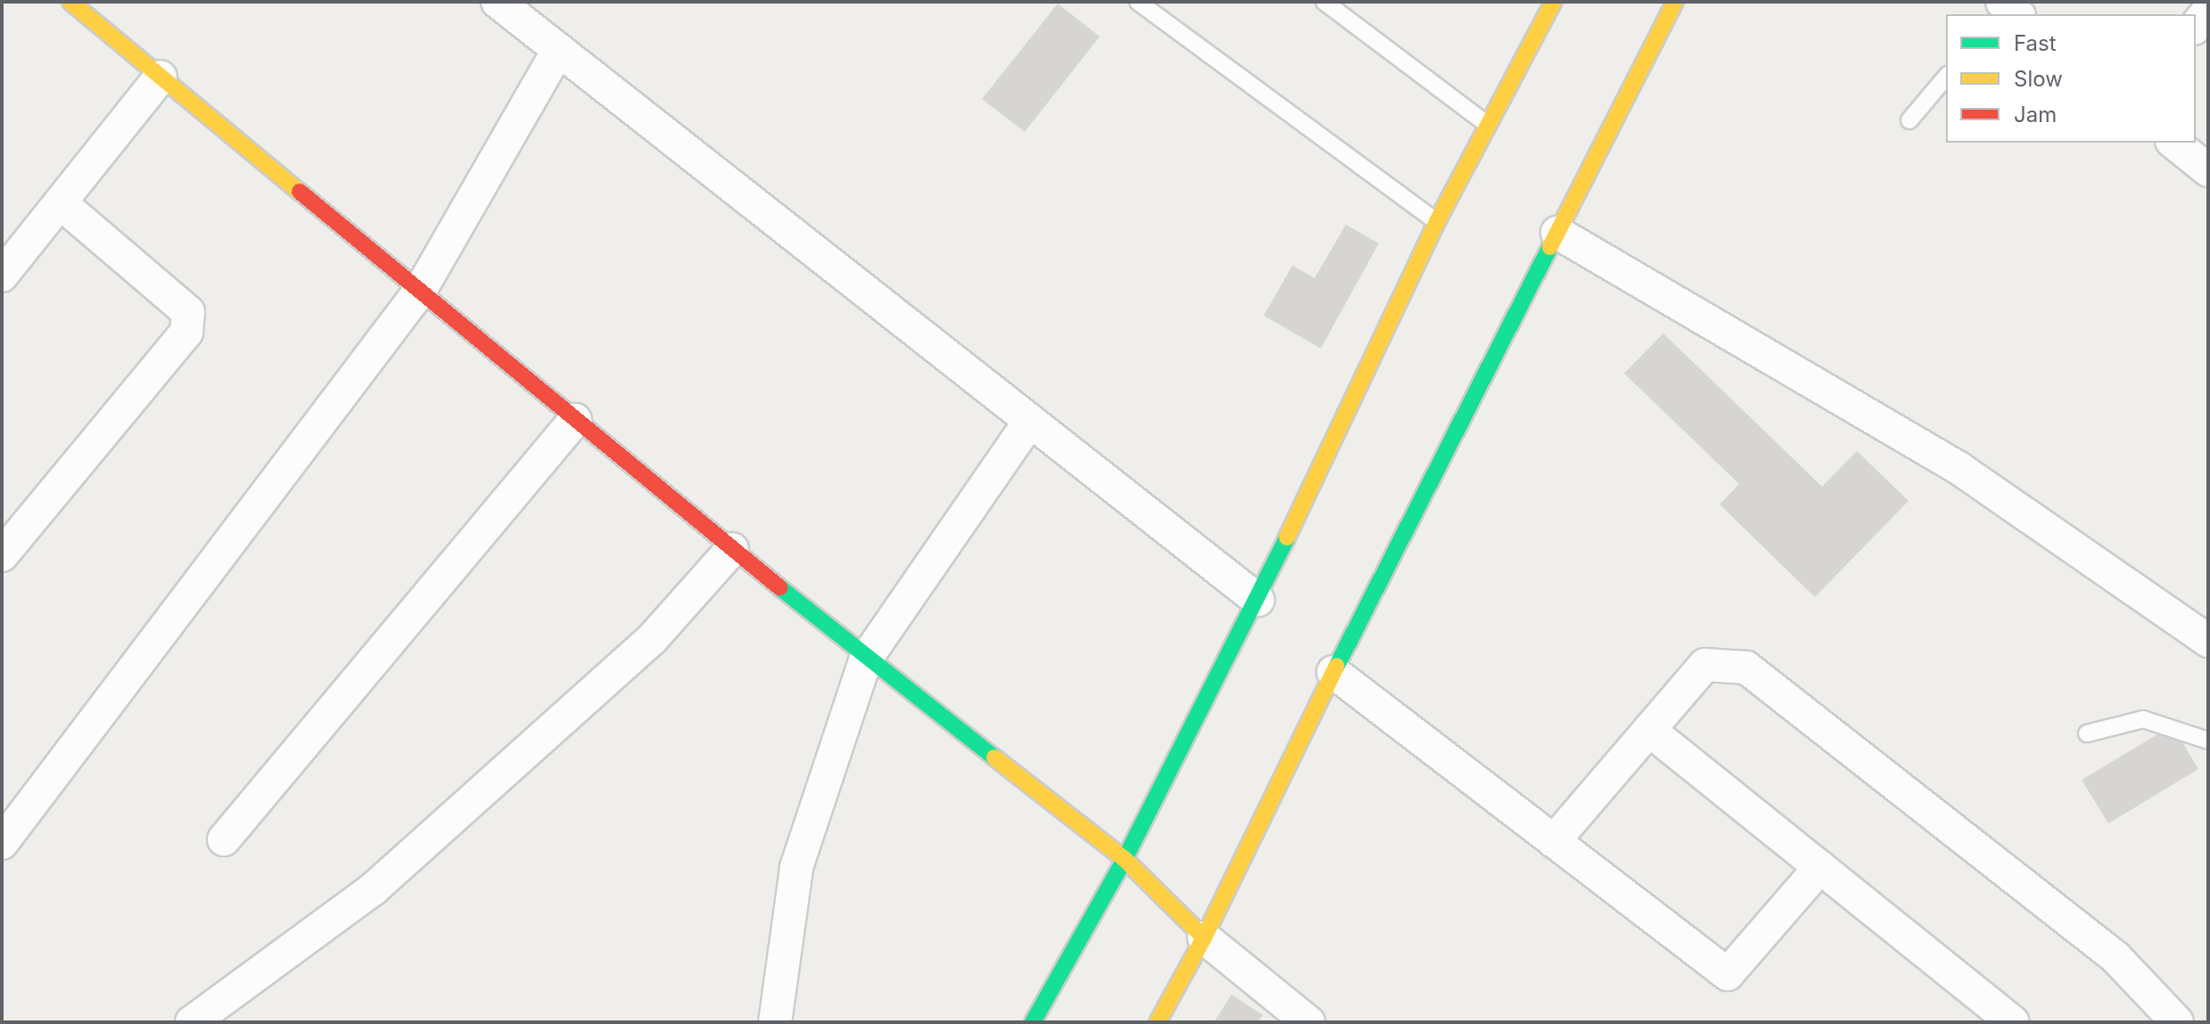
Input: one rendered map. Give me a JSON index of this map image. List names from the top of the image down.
{
  "legend": ["Fast", "Slow", "Jam"]
}
